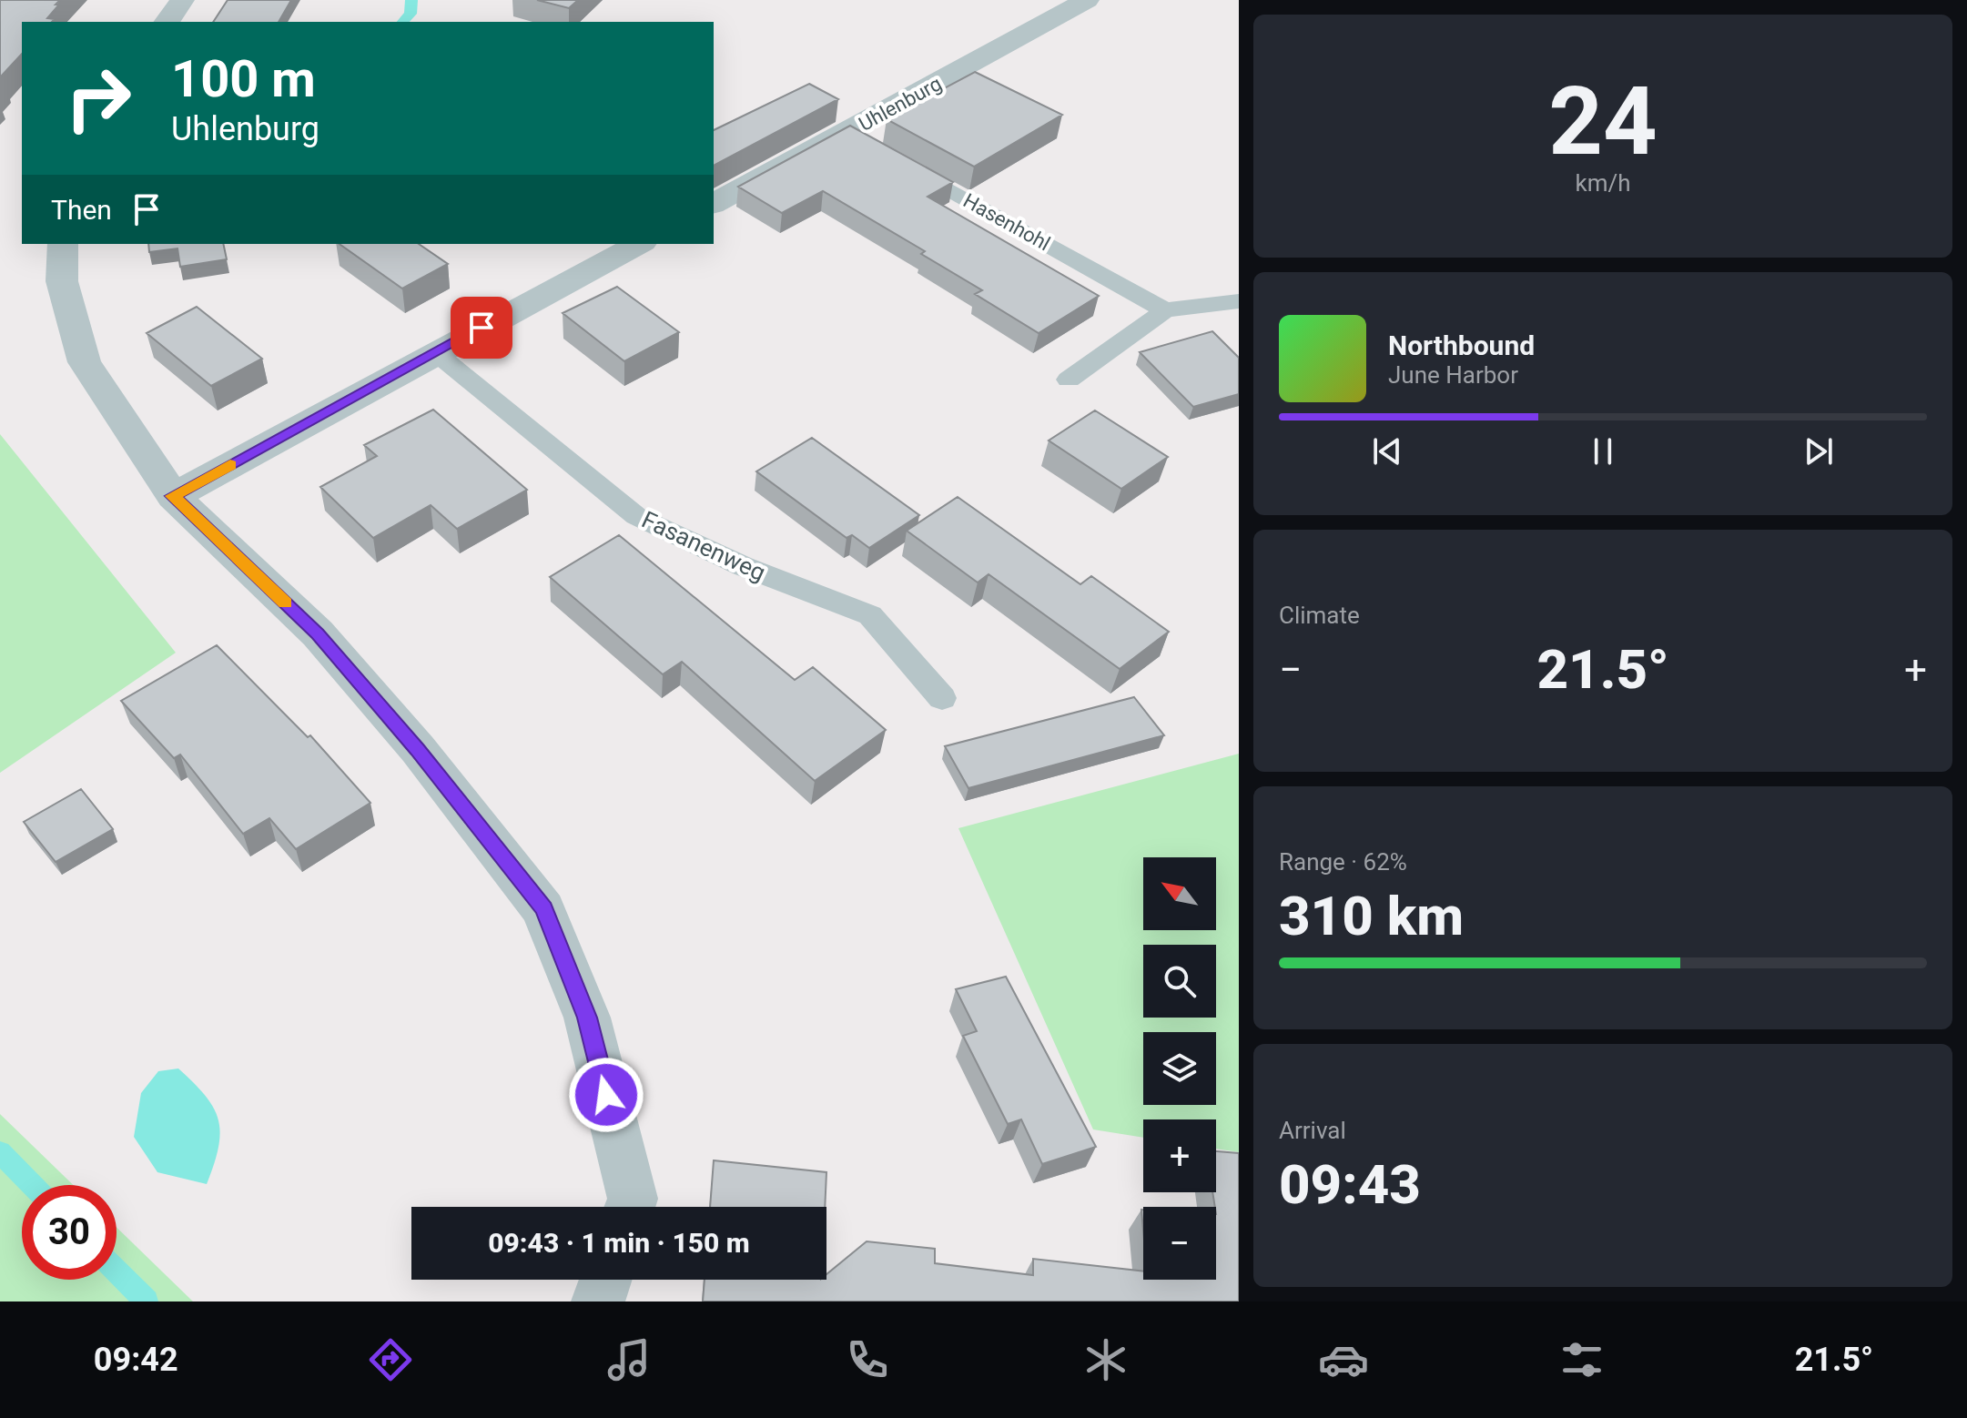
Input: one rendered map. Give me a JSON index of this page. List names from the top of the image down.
{
  "streets": {
    "street": ["Uhlenburg"],
    "lane": ["Hasenhohl", "Fasanenweg"]
  },
  "north": "top left",
  "page": {
    "tile": [
      ["24", "km/h"],
      "Climate",
      ["Range · 62%", "310 km"],
      ["Arrival", "09:43"]
    ],
    "turn": ["100 m", "Uhlenburg"],
    "then": "Then",
    "song": ["Northbound", "June Harbor"],
    "heat": ["−", "21.5°", "+"],
    "map_buttons": ["+", "−"],
    "limit": "30",
    "trip": "09:43 · 1 min · 150 m",
    "tabs": ["09:42", "21.5°"]
  }
}
